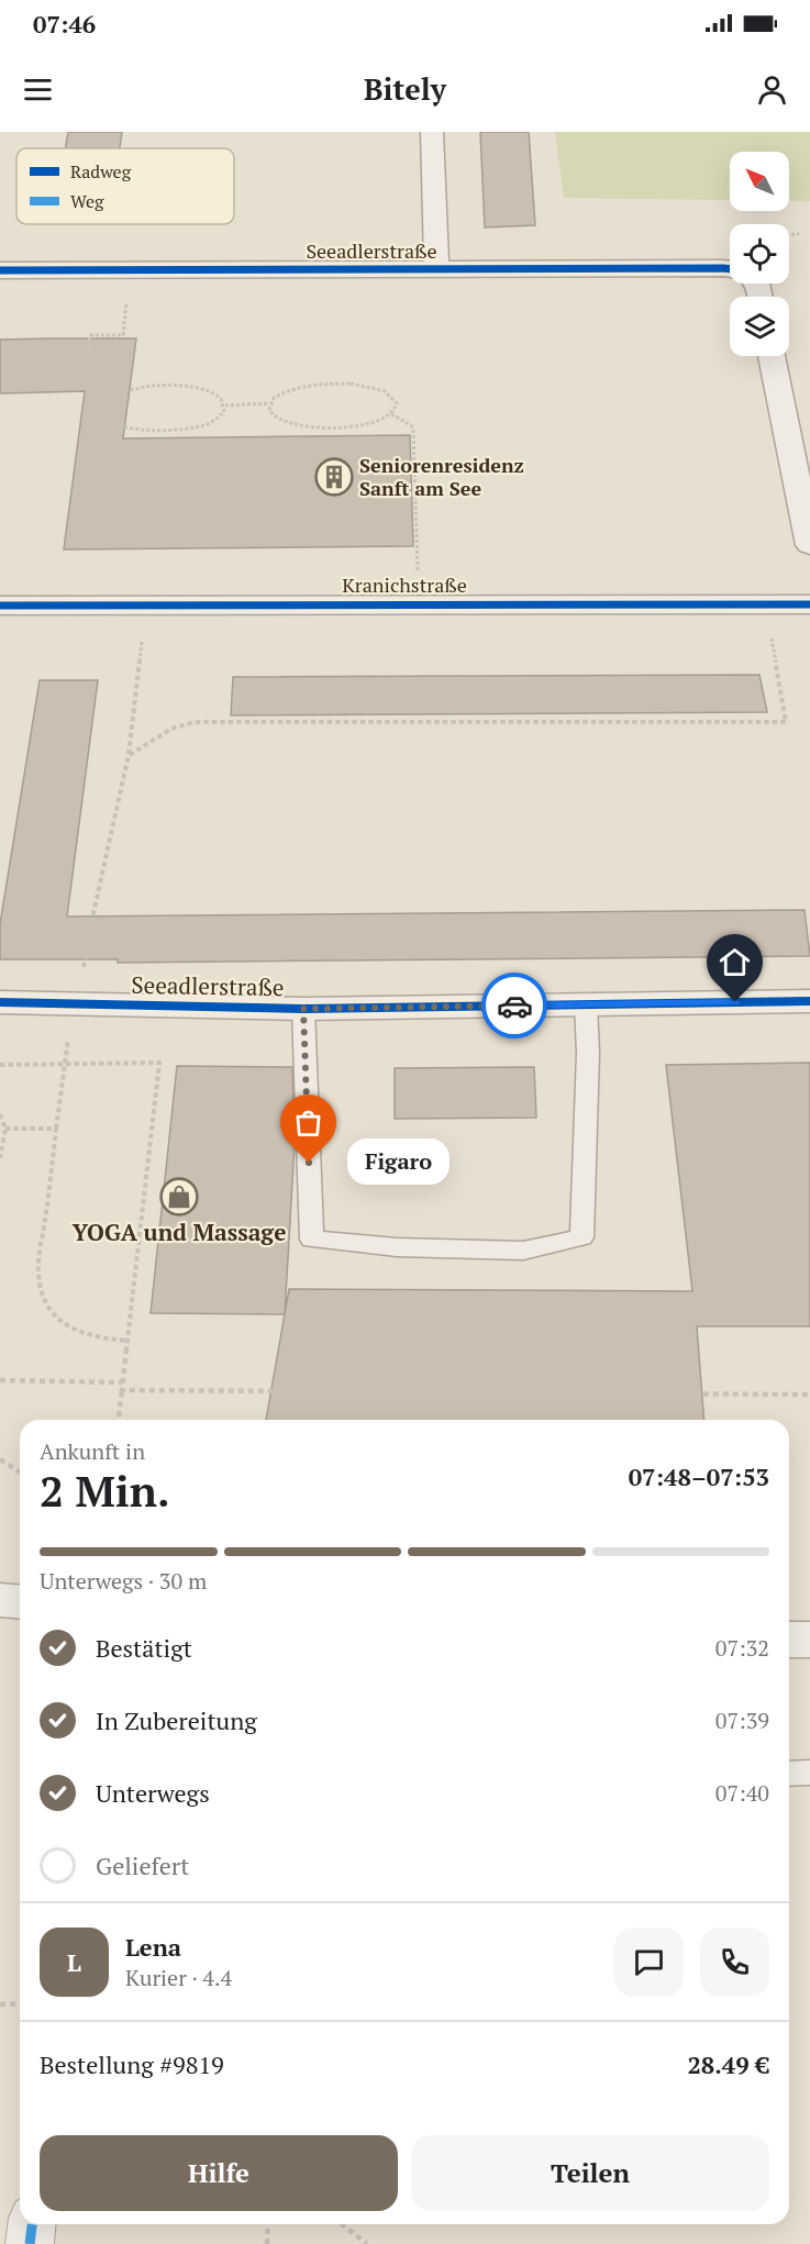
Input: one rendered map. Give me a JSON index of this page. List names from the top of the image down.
{
  "streets": {
    "street": ["Seeadlerstraße", "Kranichstraße"]
  },
  "places": {
    "building": ["Seniorenresidenz Sanft am See"],
    "other": ["Figaro"],
    "shop": ["YOGA und Massage"]
  },
  "legend": ["Radweg", "Weg"],
  "north": "top left",
  "page": {
    "status": "07:46",
    "header": "Bitely",
    "bubble": "Figaro",
    "heading": ["2 Min.", "Ankunft in", "07:48–07:53"],
    "panel": [
      "Lena",
      "Kurier · 4.4",
      "Bestellung #9819",
      "28.49 €"
    ],
    "bar": "Unterwegs · 30 m",
    "list": [
      ["Bestätigt", "07:32"],
      ["In Zubereitung", "07:39"],
      ["Unterwegs", "07:40"],
      "Geliefert"
    ],
    "round": "L",
    "buttons": ["Hilfe", "Teilen"]
  }
}
